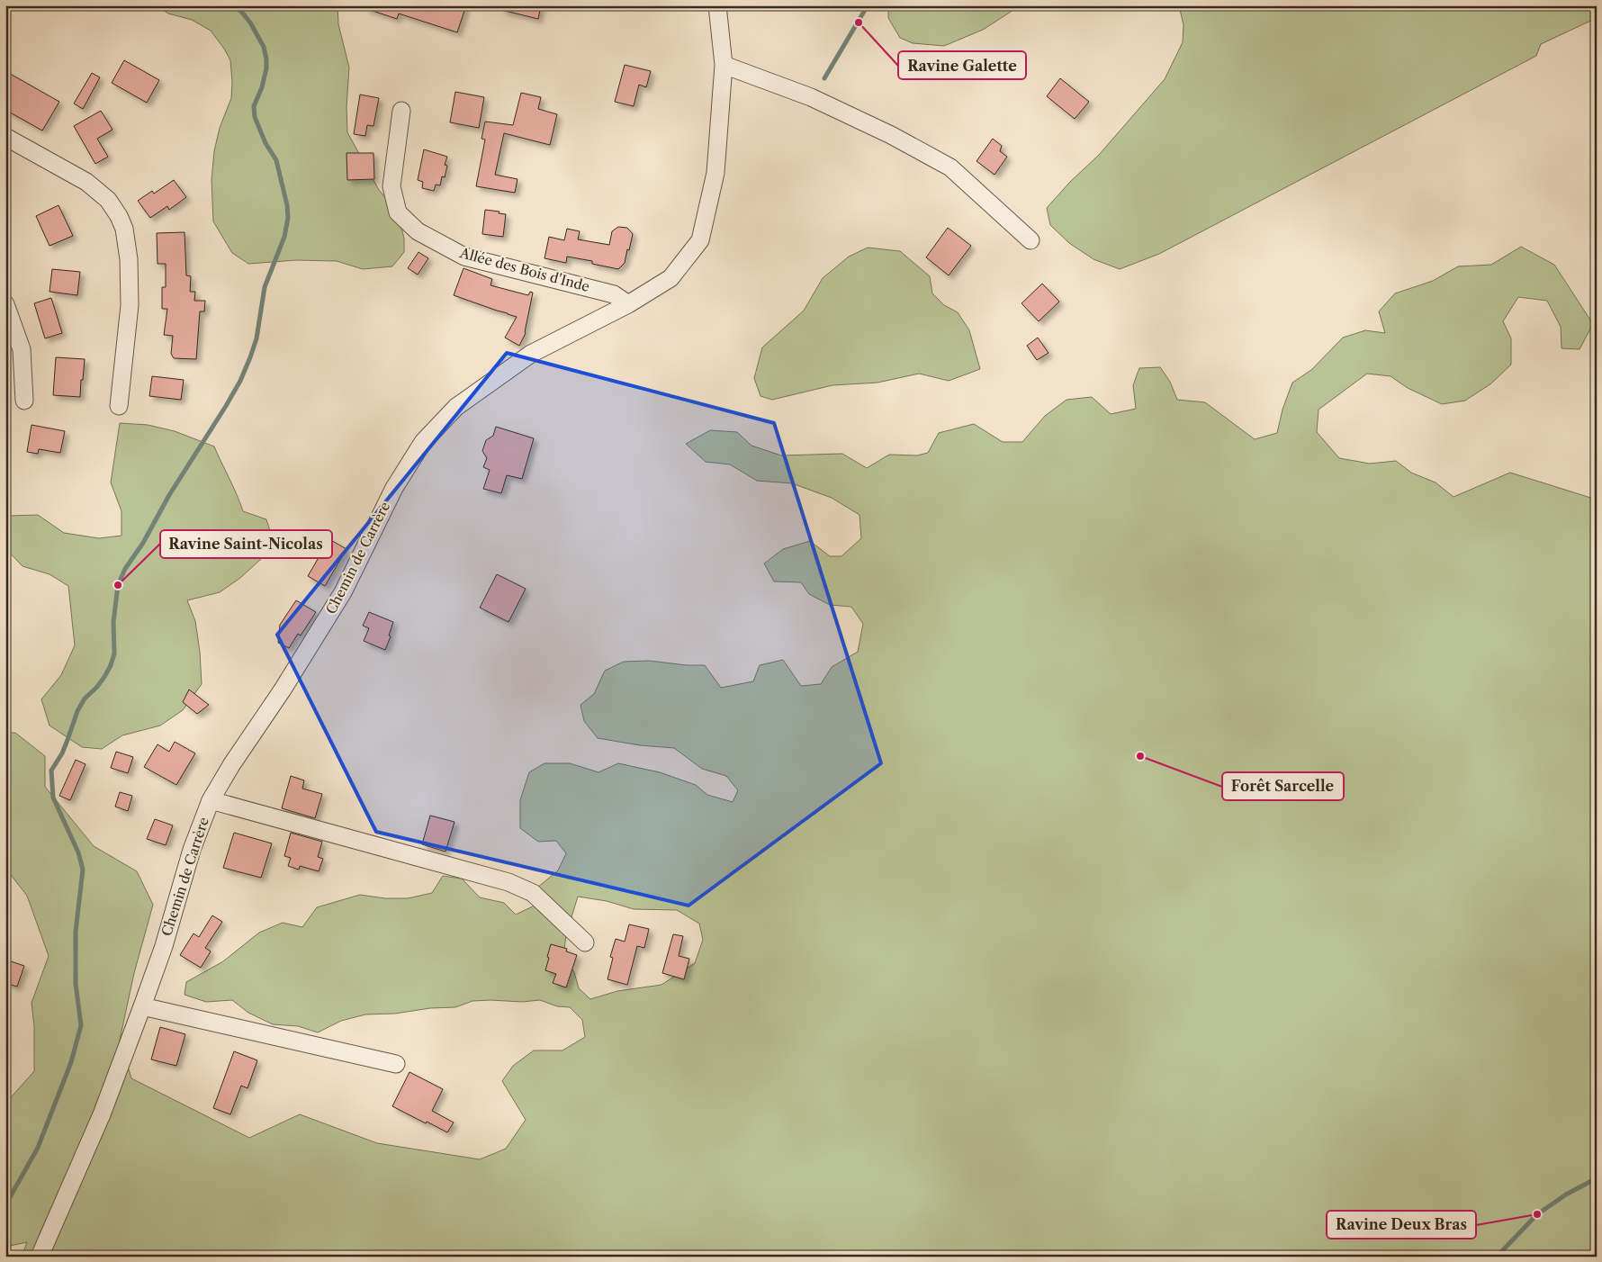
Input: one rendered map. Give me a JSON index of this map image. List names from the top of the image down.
{
  "streets": {
    "street": ["Allée des Bois d'Inde", "Chemin de Carrère"]
  },
  "crossings": [
    ["Allée des Bois d'Inde", "Chemin de Carrère"]
  ],
  "places": [
    "Ravine Galette",
    "Ravine Saint-Nicolas",
    "Forêt Sarcelle",
    "Ravine Deux Bras"
  ]
}
